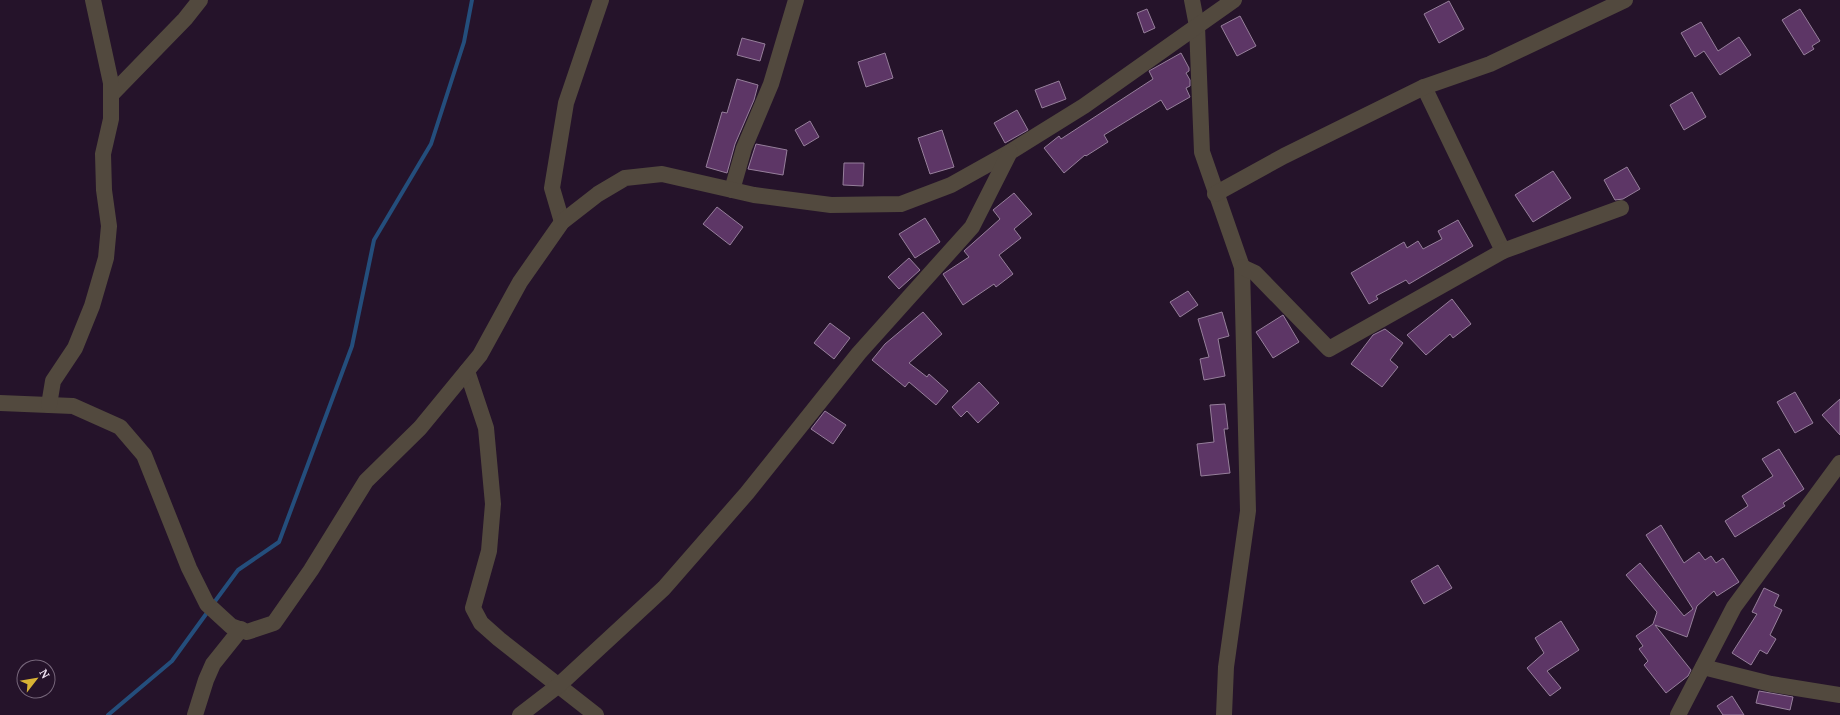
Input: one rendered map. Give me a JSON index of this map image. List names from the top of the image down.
{
  "north": "top right"
}
